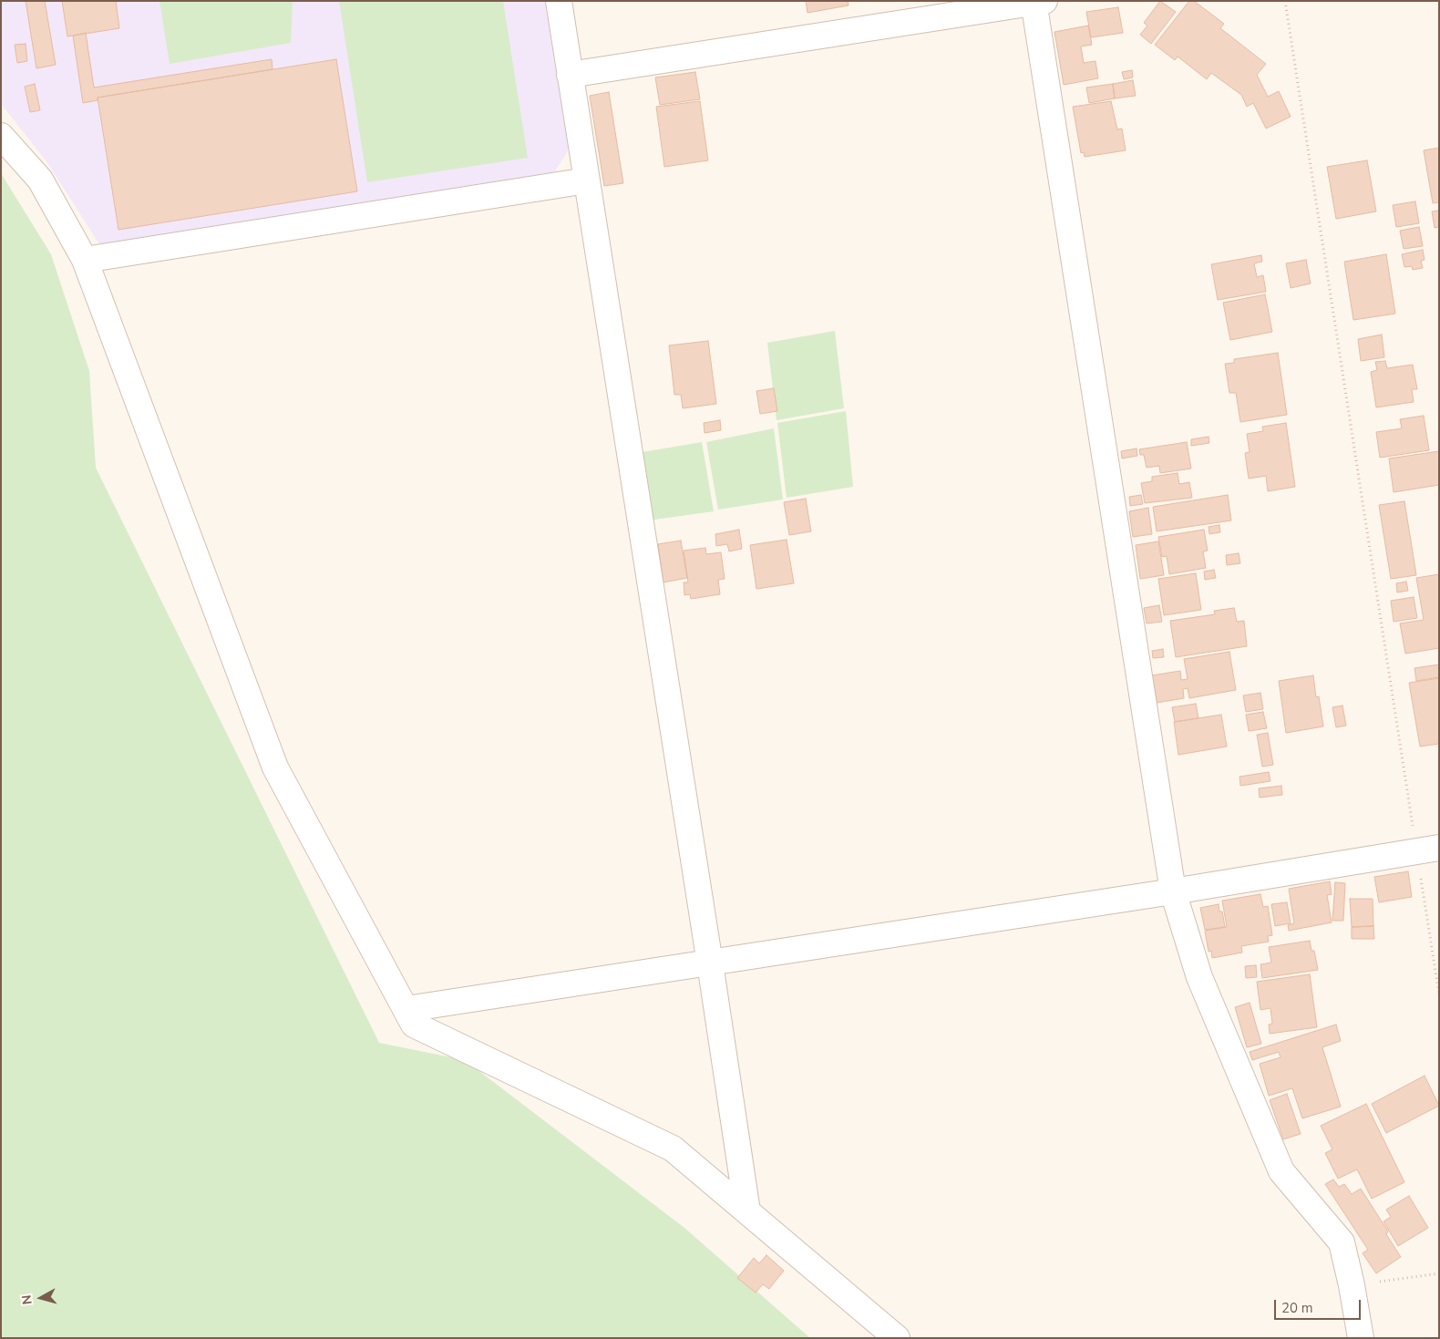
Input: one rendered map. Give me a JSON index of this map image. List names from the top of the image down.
{
  "scale_bar": "20 m",
  "north": "left"
}
